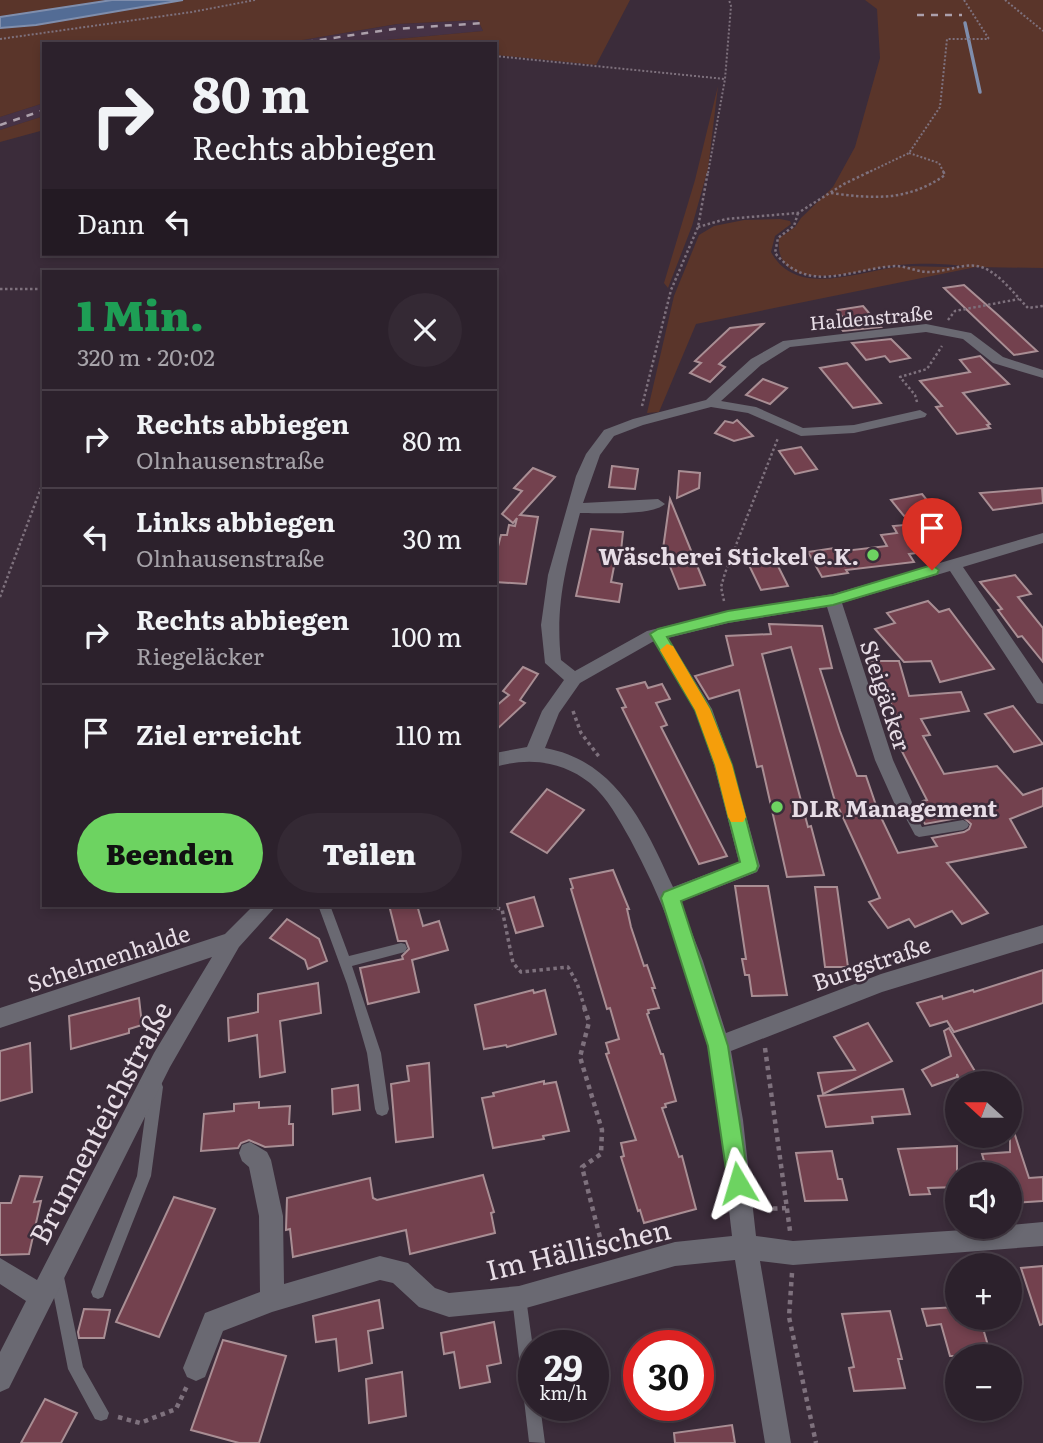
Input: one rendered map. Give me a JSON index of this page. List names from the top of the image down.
{
  "streets": {
    "street": [
      "Haldenstraße",
      "Steigäcker",
      "Schelmenhalde",
      "Burgstraße",
      "Brunnenteichstraße",
      "Im Hällischen"
    ]
  },
  "crossings": [
    ["Schelmenhalde", "Brunnenteichstraße"]
  ],
  "places": ["Wäscherei Stickel e.K.", "DLR Management"],
  "north": "left",
  "page": {
    "turn": ["80 m", "Rechts abbiegen"],
    "then": "Dann",
    "heading": ["1 Min.", "320 m · 20:02"],
    "list": [
      {
        "name": "Rechts abbiegen",
        "note": "Olnhausenstraße",
        "value": "80 m"
      },
      {
        "name": "Links abbiegen",
        "note": "Olnhausenstraße",
        "value": "30 m"
      },
      {
        "name": "Rechts abbiegen",
        "note": "Riegeläcker",
        "value": "100 m"
      },
      {
        "name": "Ziel erreicht",
        "value": "110 m"
      }
    ],
    "buttons": ["Beenden", "Teilen"],
    "map_buttons": ["+", "−"],
    "speed": "29 km/h",
    "limit": "30"
  }
}
